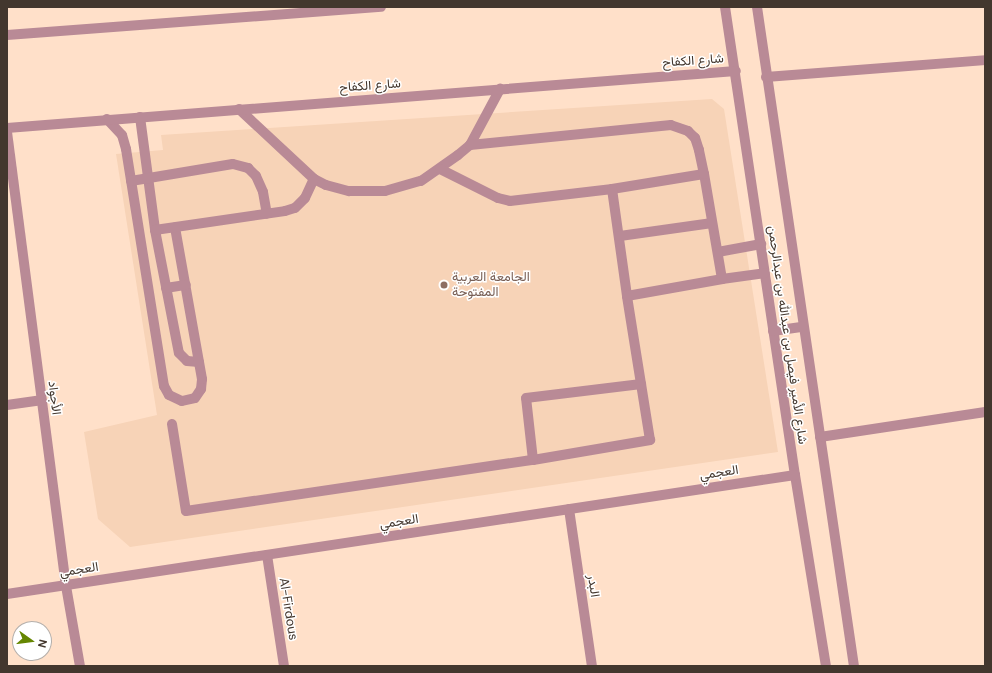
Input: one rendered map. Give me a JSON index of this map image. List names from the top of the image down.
{
  "streets": {
    "street": [
      "شارع الكفاح",
      "شارع الأمير فيصل بن عبدالله بن عبدالرحمن",
      "الأجواد",
      "العجمي",
      "البدر",
      "Al-Firdous"
    ]
  },
  "crossings": [
    ["شارع الكفاح", "شارع الأمير فيصل بن عبدالله بن عبدالرحمن"],
    ["شارع الأمير فيصل بن عبدالله بن عبدالرحمن", "العجمي"],
    ["الأجواد", "العجمي"],
    ["العجمي", "البدر"],
    ["العجمي", "Al-Firdous"]
  ],
  "places": ["الجامعة العربية المفتوحة"],
  "north": "right"
}
